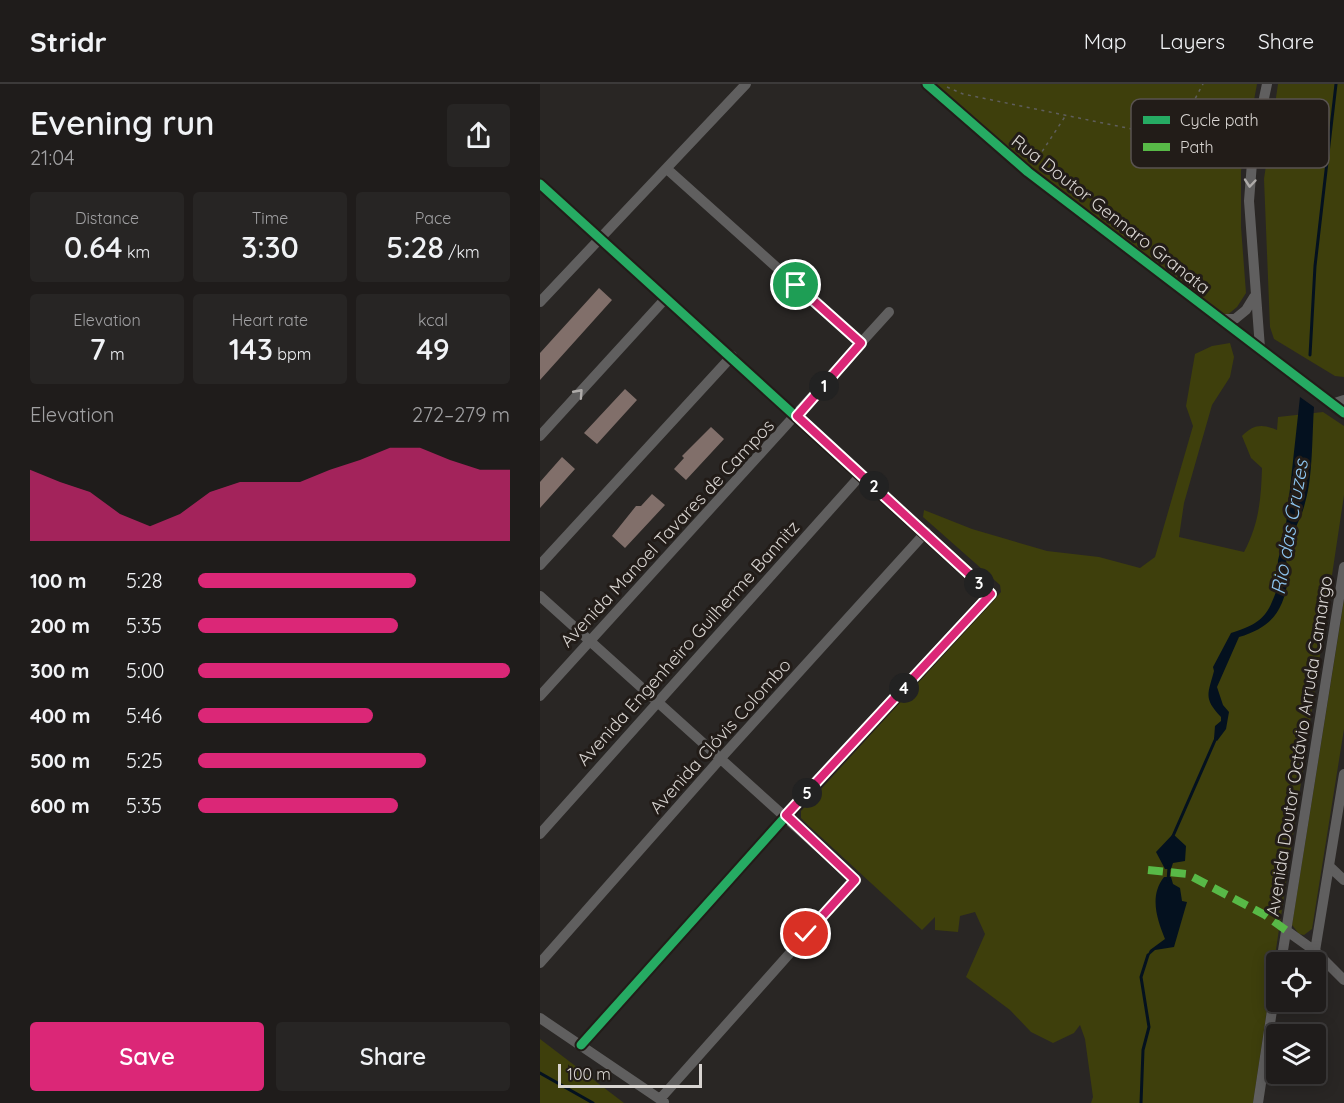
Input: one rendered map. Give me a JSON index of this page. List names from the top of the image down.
{
  "streets": {
    "street": [
      "Rua Doutor Gennaro Granata",
      "Avenida Manoel Tavares de Campos",
      "Avenida Engenheiro Guilherme Bannitz",
      "Avenida Clóvis Colombo",
      "Avenida Doutor Octávio Arruda Camargo"
    ]
  },
  "water": ["Rio das Cruzes"],
  "legend": ["Cycle path", "Path"],
  "scale_bar": "100 m",
  "page": {
    "header": "Stridr",
    "nav": ["Map", "Layers", "Share"],
    "heading": ["Evening run", "21:04"],
    "stats": [
      ["Distance", "0.64 km"],
      ["Time", "3:30"],
      ["Pace", "5:28 /km"],
      ["Elevation", "7 m"],
      ["Heart rate", "143 bpm"],
      ["kcal", "49"]
    ],
    "pins": [
      "1",
      "2",
      "3",
      "4",
      "5"
    ],
    "chart": ["Elevation", "272–279 m"],
    "list": [
      {
        "name": "100 m",
        "note": "5:28"
      },
      {
        "name": "200 m",
        "note": "5:35"
      },
      {
        "name": "300 m",
        "note": "5:00"
      },
      {
        "name": "400 m",
        "note": "5:46"
      },
      {
        "name": "500 m",
        "note": "5:25"
      },
      {
        "name": "600 m",
        "note": "5:35"
      }
    ],
    "buttons": ["Save", "Share"],
    "scale": "100 m"
  }
}
